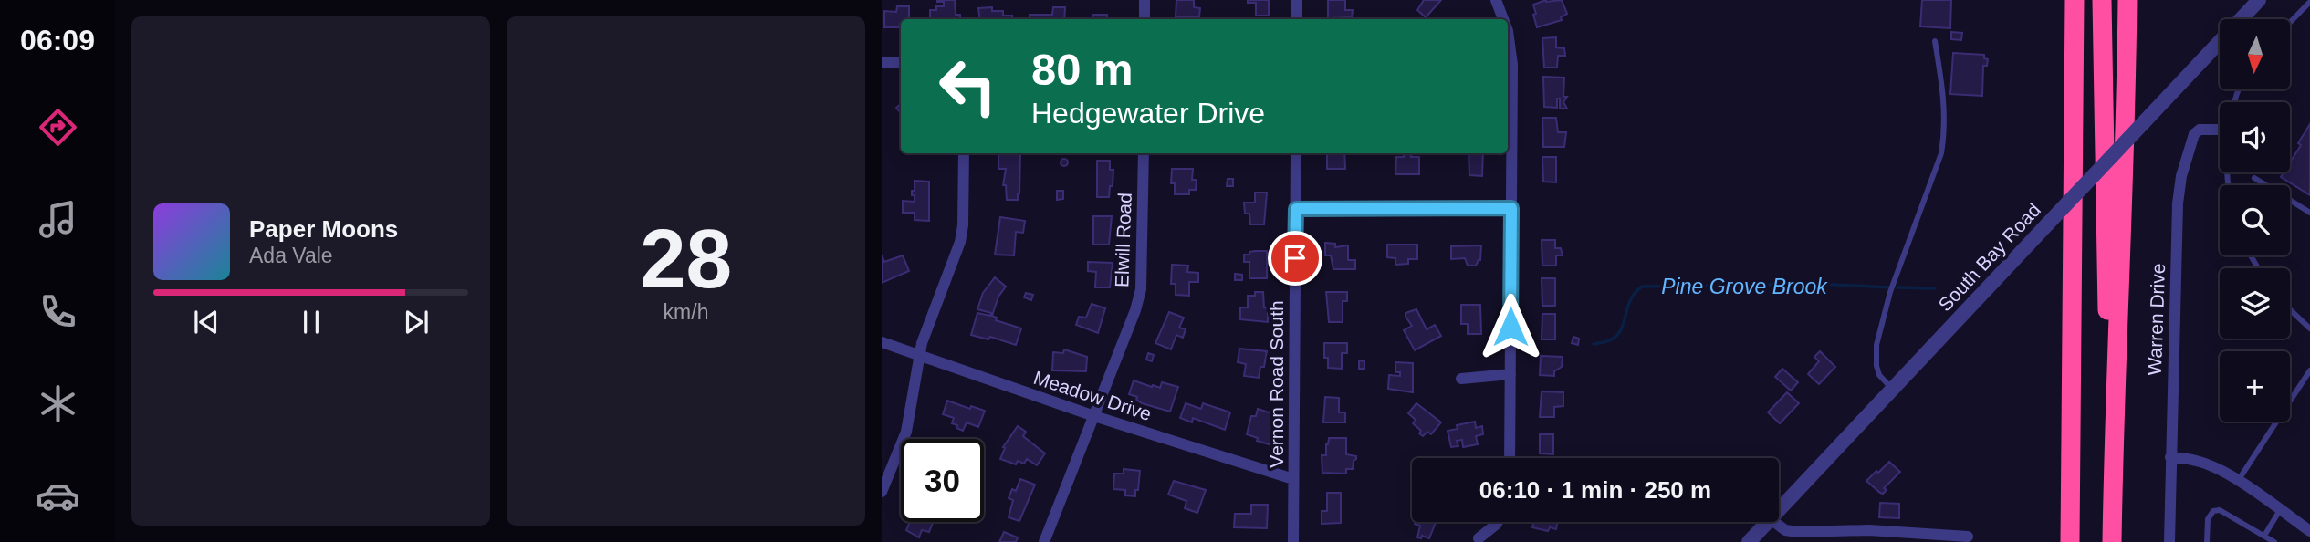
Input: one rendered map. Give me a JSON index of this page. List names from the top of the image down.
{
  "streets": {
    "street": [
      "Elwill Road",
      "South Bay Road",
      "Warren Drive",
      "Vernon Road South",
      "Meadow Drive"
    ]
  },
  "crossings": [
    ["Elwill Road", "Meadow Drive"],
    ["Vernon Road South", "Meadow Drive"]
  ],
  "water": ["Pine Grove Brook"],
  "north": "bottom",
  "page": {
    "tabs": "06:09",
    "tile": ["28", "km/h"],
    "map_buttons": "+",
    "turn": ["80 m", "Hedgewater Drive"],
    "song": ["Paper Moons", "Ada Vale"],
    "limit": "30",
    "trip": "06:10 · 1 min · 250 m"
  }
}
